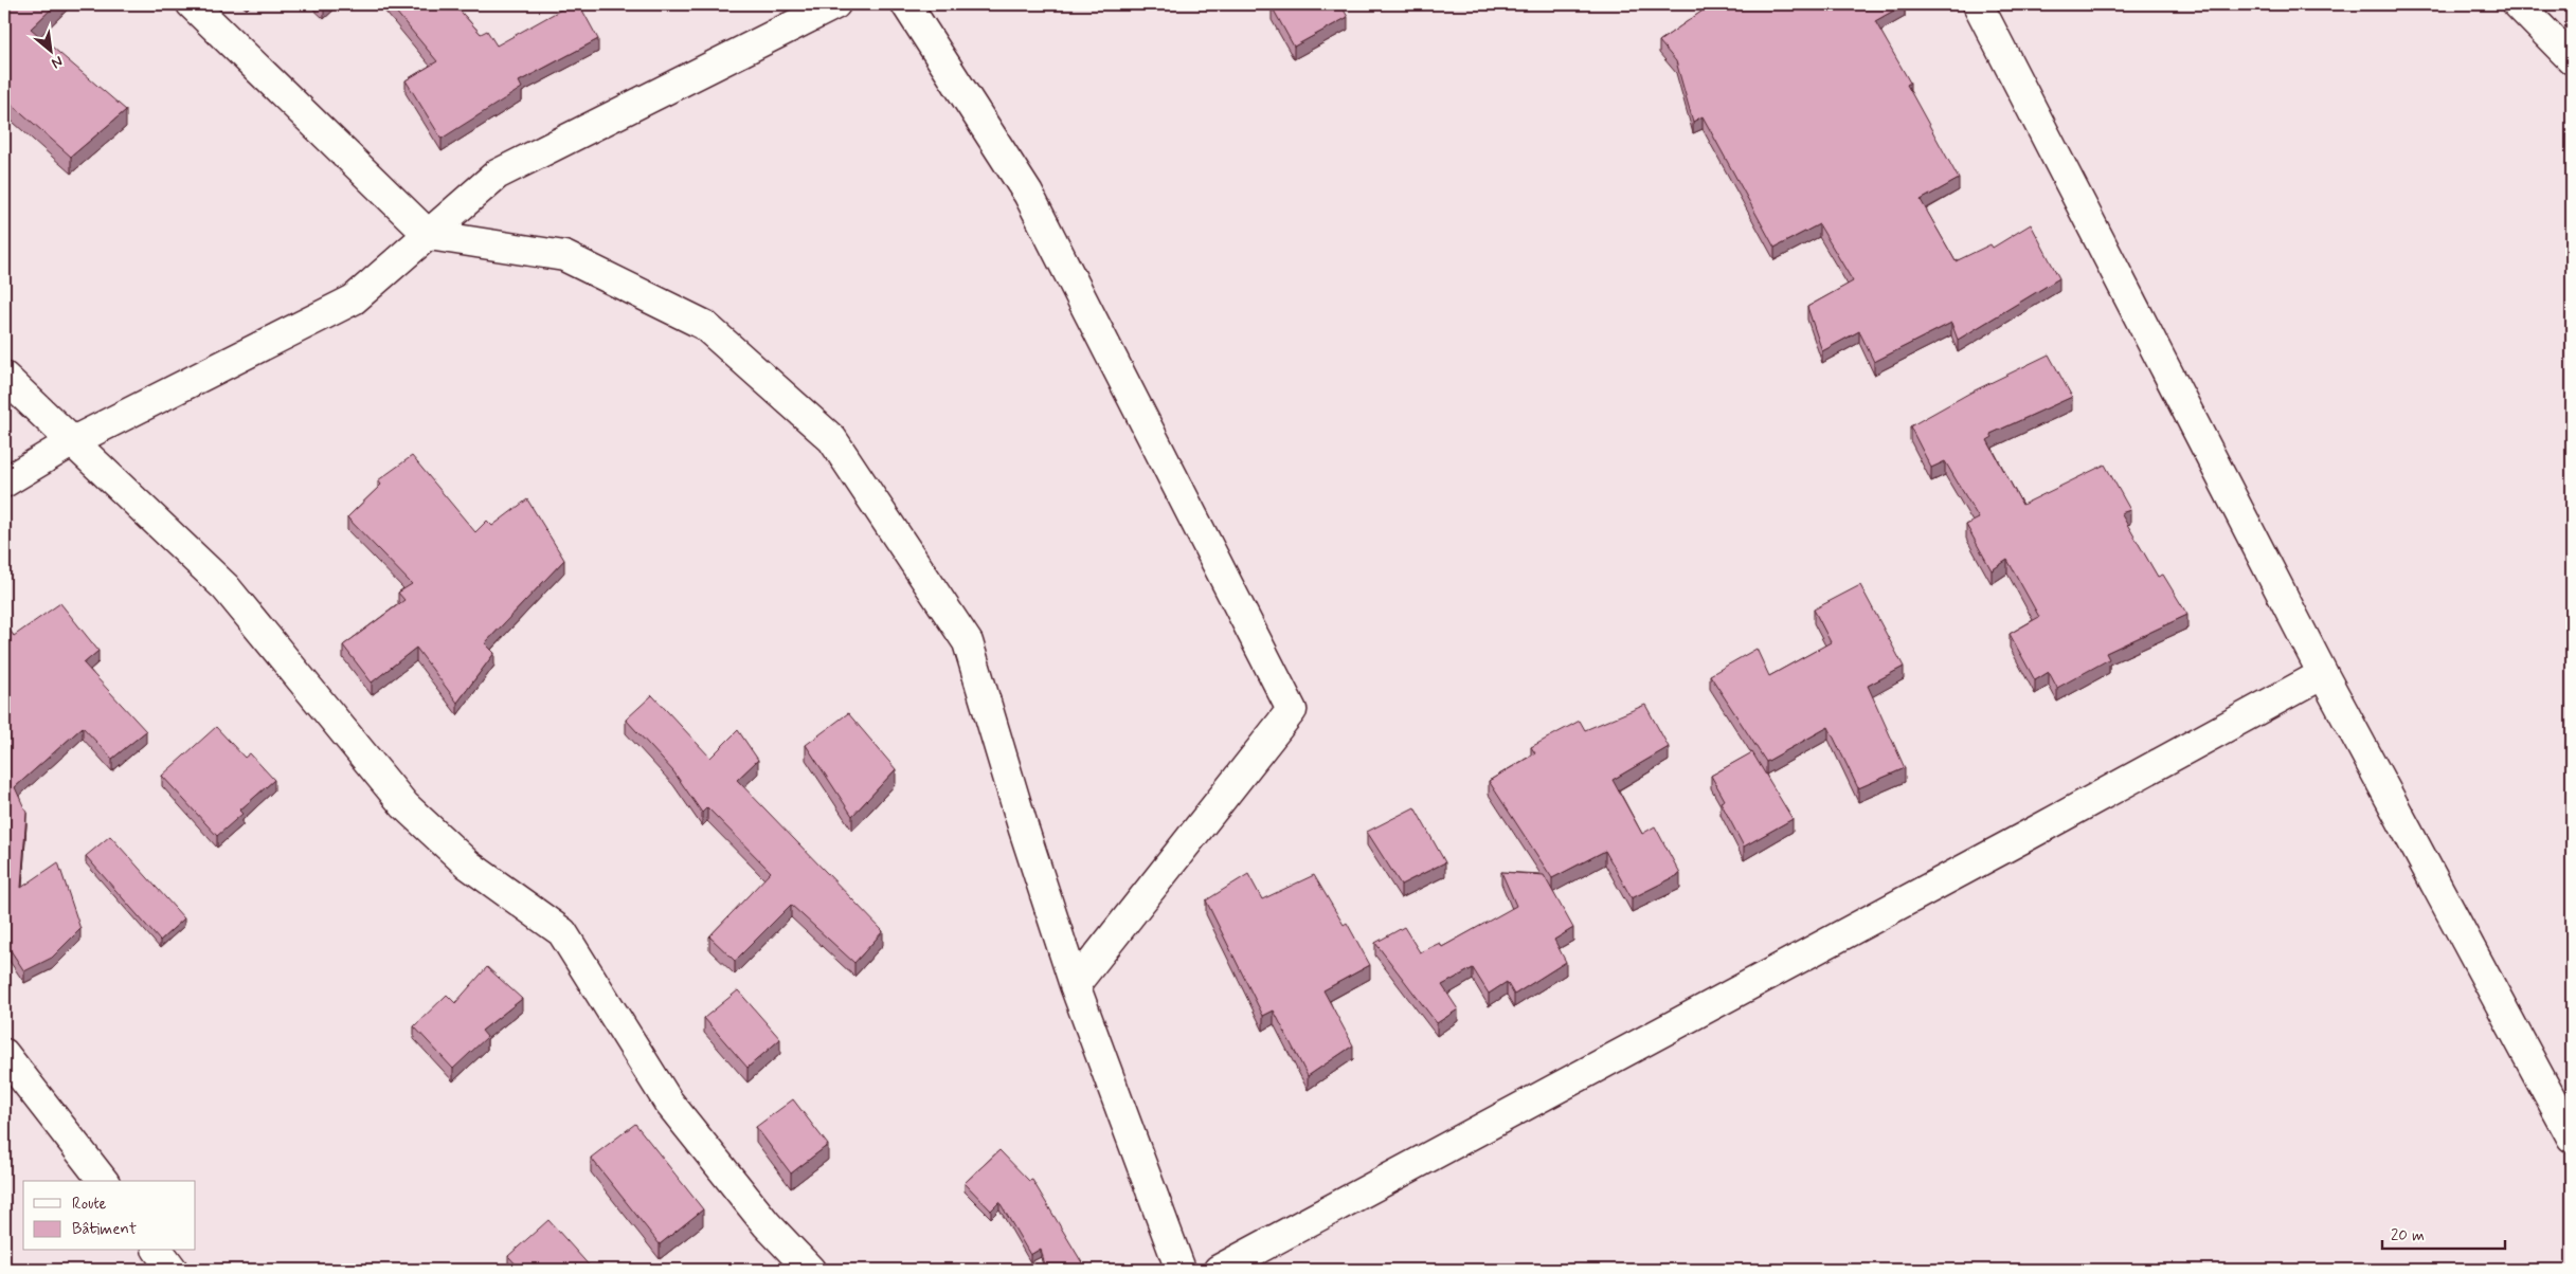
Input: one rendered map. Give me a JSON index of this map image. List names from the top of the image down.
{
  "legend": ["Route", "Bâtiment"],
  "scale_bar": "20 m",
  "north": "bottom right"
}
